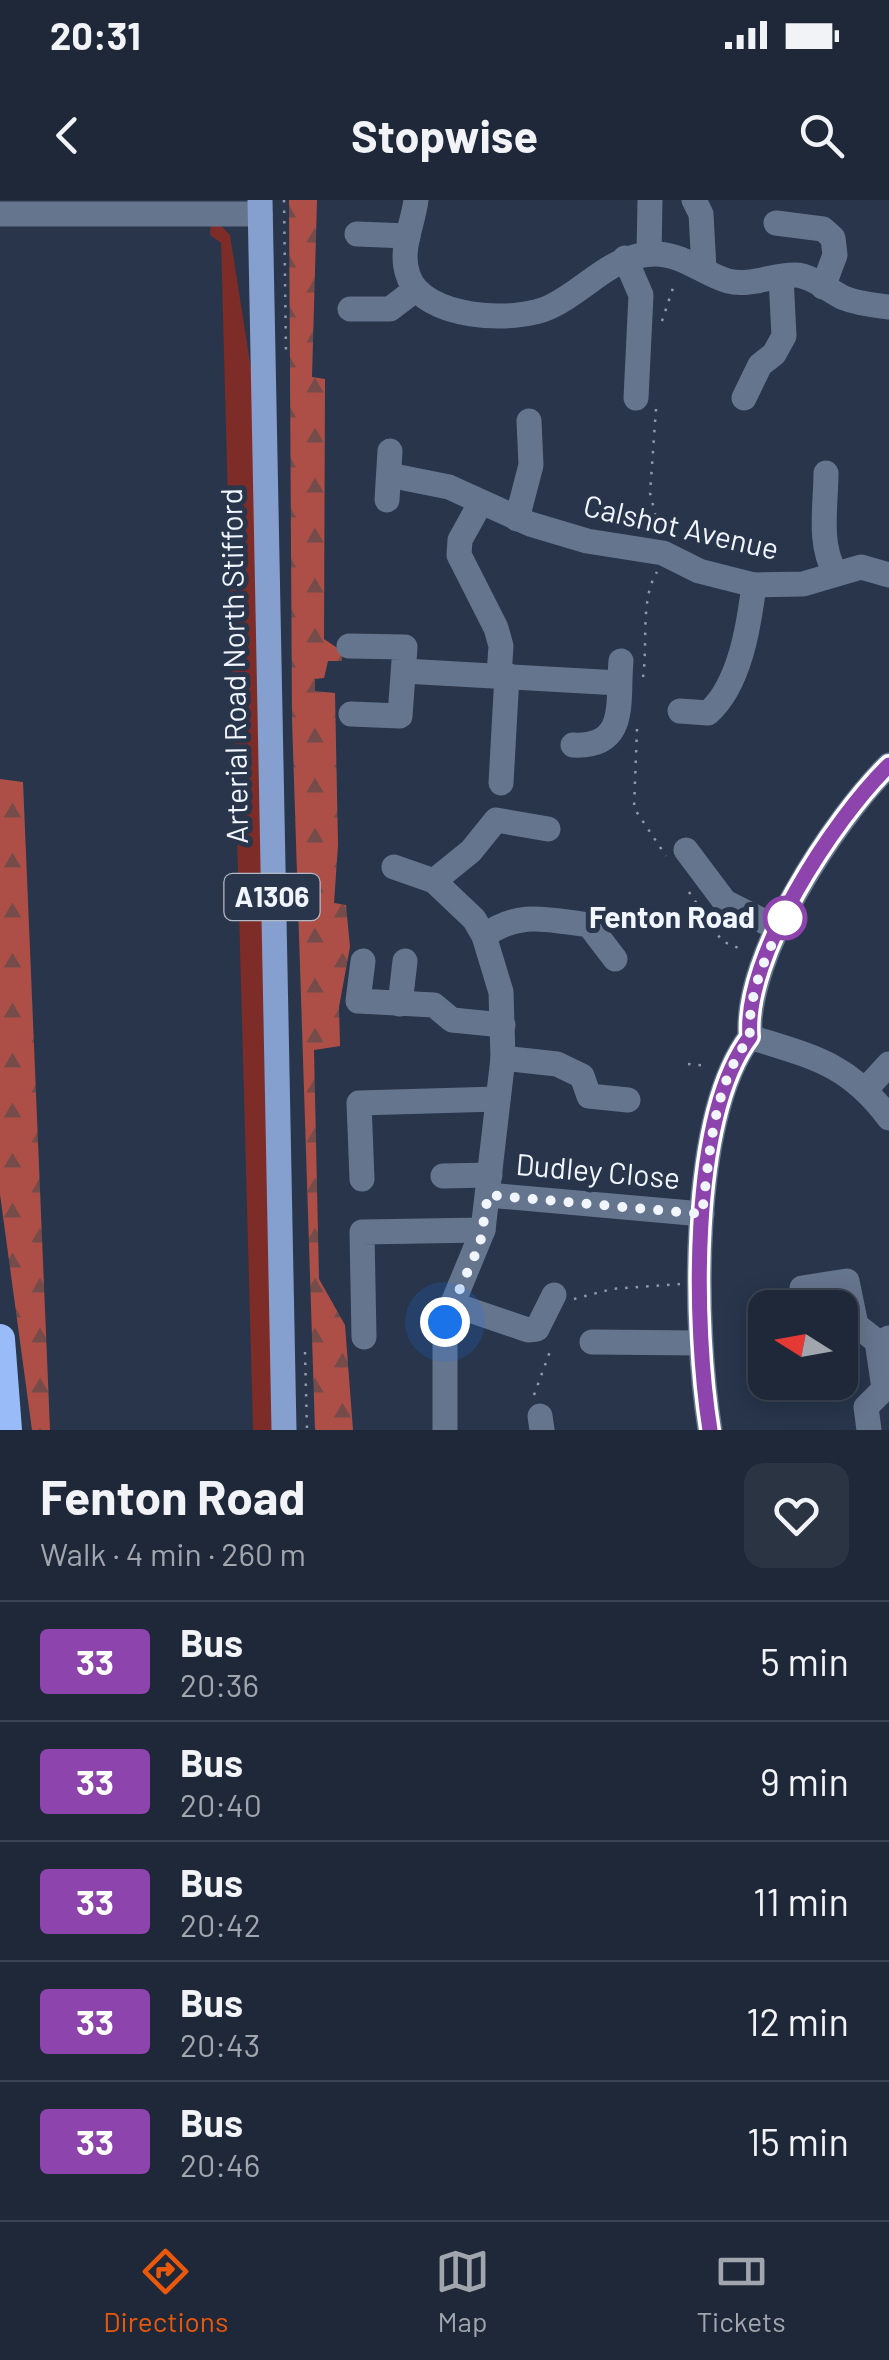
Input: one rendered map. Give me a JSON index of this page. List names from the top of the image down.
{
  "streets": {
    "main road": ["Arterial Road North Stifford", "A1306"],
    "street": ["Calshot Avenue", "Dudley Close"]
  },
  "places": ["Fenton Road"],
  "lines": ["bus line 33"],
  "north": "left",
  "page": {
    "status": "20:31",
    "header": "Stopwise",
    "heading": ["Fenton Road", "Walk · 4 min · 260 m"],
    "list": [
      {
        "mark": "33",
        "name": "Bus",
        "note": "20:36",
        "value": "5 min"
      },
      {
        "mark": "33",
        "name": "Bus",
        "note": "20:40",
        "value": "9 min"
      },
      {
        "mark": "33",
        "name": "Bus",
        "note": "20:42",
        "value": "11 min"
      },
      {
        "mark": "33",
        "name": "Bus",
        "note": "20:43",
        "value": "12 min"
      },
      {
        "mark": "33",
        "name": "Bus",
        "note": "20:46",
        "value": "15 min"
      }
    ],
    "tabs": ["Directions", "Map", "Tickets"]
  }
}
